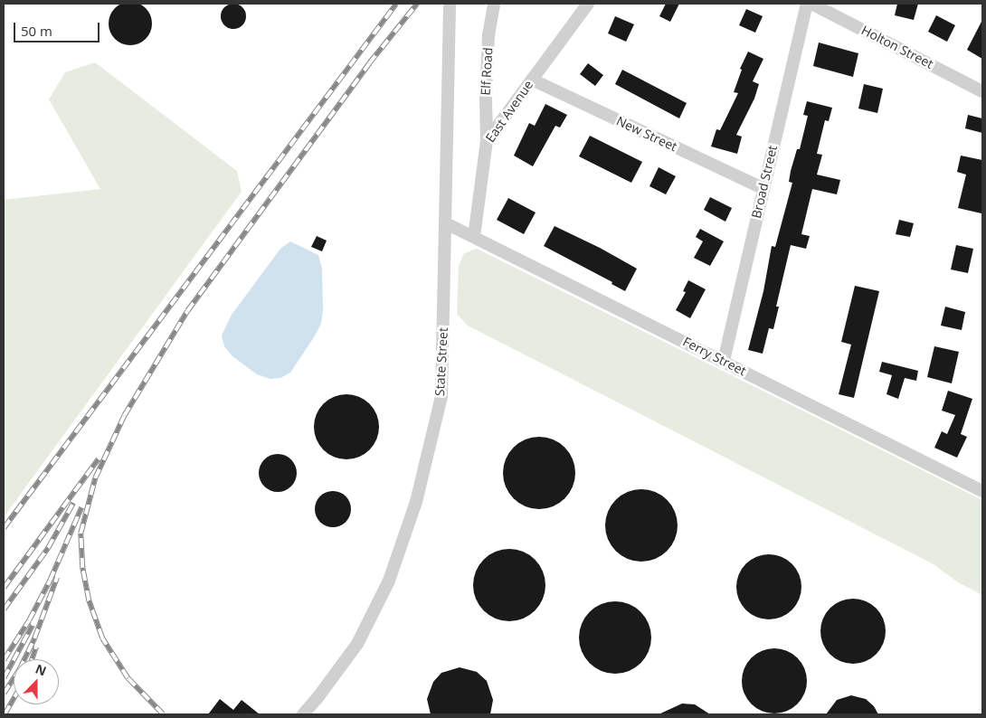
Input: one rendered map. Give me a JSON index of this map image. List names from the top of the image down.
{
  "streets": {
    "street": [
      "Holton Street",
      "Elf Road",
      "East Avenue",
      "New Street",
      "Broad Street",
      "Ferry Street",
      "State Street"
    ]
  },
  "crossings": [
    ["Elf Road", "East Avenue"],
    ["East Avenue", "New Street"],
    ["East Avenue", "Ferry Street"],
    ["New Street", "Broad Street"],
    ["Broad Street", "Ferry Street"],
    ["Ferry Street", "State Street"]
  ],
  "scale_bar": "50 m",
  "north": "top"
}
